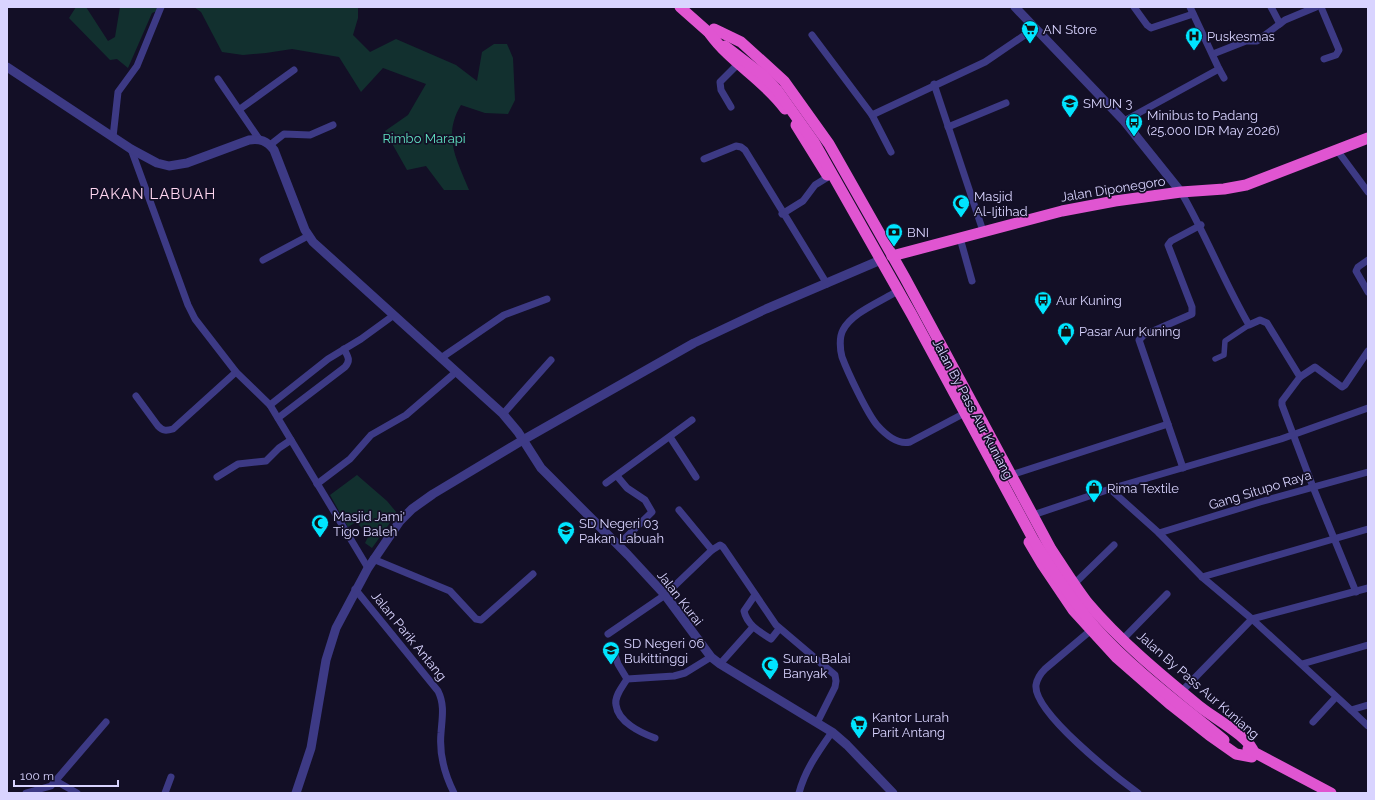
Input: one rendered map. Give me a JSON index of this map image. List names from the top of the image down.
{
  "streets": {
    "highway": ["Jalan Diponegoro", "Jalan By Pass Aur Kuniang"],
    "street": ["Gang Situpo Raya", "Jalan Kurai", "Jalan Parik Antang"]
  },
  "crossings": [
    ["Jalan Diponegoro", "Jalan By Pass Aur Kuniang"]
  ],
  "districts": ["PAKAN LABUAH"],
  "parks": ["Rimbo Marapi"],
  "places": {
    "supermarket": ["AN Store", "Kantor Lurah Parit Antang"],
    "hospital": ["Puskesmas"],
    "school or university": ["SMUN 3", "SD Negeri 03 Pakan Labuah", "SD Negeri 06 Bukittinggi"],
    "bus stop": ["Minibus to Padang (25.000 IDR May 2026)", "Aur Kuning"],
    "mosque": ["Masjid Al-Ijtihad", "Masjid Jami' Tigo Baleh", "Surau Balai Banyak"],
    "bank": ["BNI"],
    "shop": ["Pasar Aur Kuning", "Rima Textile"]
  },
  "scale_bar": "100 m"
}
